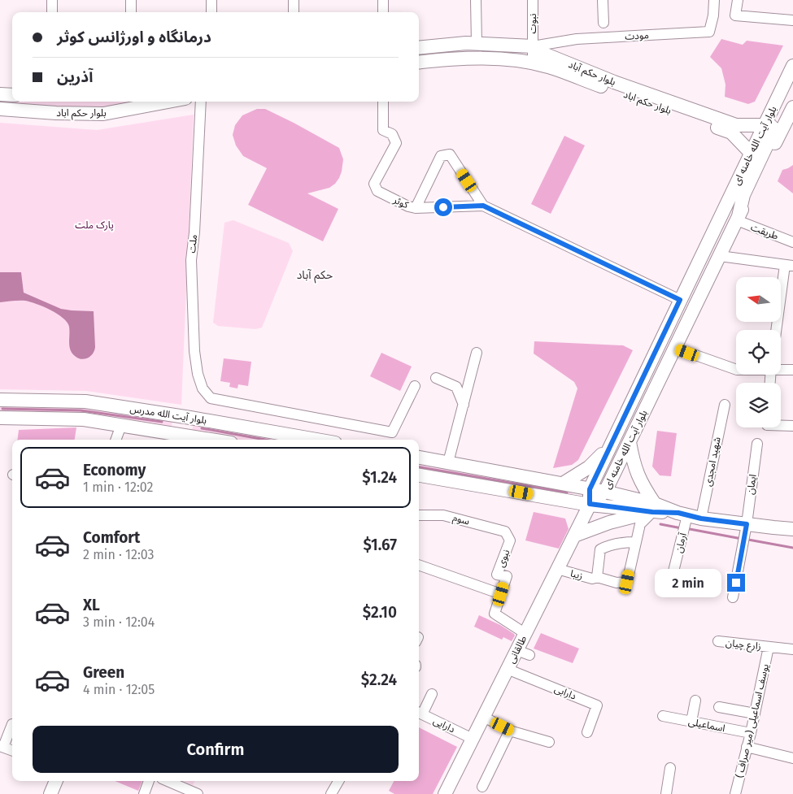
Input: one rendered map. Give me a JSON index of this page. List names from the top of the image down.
{
  "streets": {
    "main road": [
      "بلوار حکم آباد",
      "بلوار حکم اباد",
      "بلوار آیت الله خامنه ای",
      "بلوار آیت الله مدرس",
      "طالقانی"
    ],
    "street": [
      "نبوت",
      "مودت",
      "کوثر",
      "طریقت",
      "ملت",
      "شهید امجدی",
      "ایمان",
      "سوم",
      "آرمان",
      "نبوی",
      "زیبا",
      "زارع چیان",
      "دارابی",
      "یوسف اسماعیلی (میر صراف )",
      "دارایی",
      "اسماعیلی"
    ]
  },
  "crossings": [
    ["نبوت", "مودت"],
    ["نبوت", "بلوار حکم آباد"],
    ["نبوت", "بلوار حکم اباد"],
    ["مودت", "بلوار حکم آباد"],
    ["بلوار حکم آباد", "بلوار آیت الله خامنه ای"],
    ["بلوار حکم اباد", "بلوار آیت الله خامنه ای"],
    ["بلوار آیت الله خامنه ای", "کوثر"],
    ["بلوار آیت الله خامنه ای", "طریقت"],
    ["بلوار آیت الله خامنه ای", "طالقانی"],
    ["سوم", "نبوی"],
    ["نبوی", "طالقانی"],
    ["زیبا", "طالقانی"],
    ["زارع چیان", "یوسف اسماعیلی (میر صراف )"],
    ["طالقانی", "دارابی"],
    ["طالقانی", "دارایی"],
    ["یوسف اسماعیلی (میر صراف )", "اسماعیلی"]
  ],
  "districts": ["حکم آباد"],
  "parks": ["پارک ملت"],
  "north": "left",
  "page": {
    "banner": ["درمانگاه و اورژانس کوثر", "آذرین"],
    "list": [
      {
        "name": "Economy",
        "note": "1 min · 12:02",
        "value": "$1.24"
      },
      {
        "name": "Comfort",
        "note": "2 min · 12:03",
        "value": "$1.67"
      },
      {
        "name": "XL",
        "note": "3 min · 12:04",
        "value": "$2.10"
      },
      {
        "name": "Green",
        "note": "4 min · 12:05",
        "value": "$2.24"
      }
    ],
    "bubble": "2 min",
    "buttons": "Confirm"
  }
}
